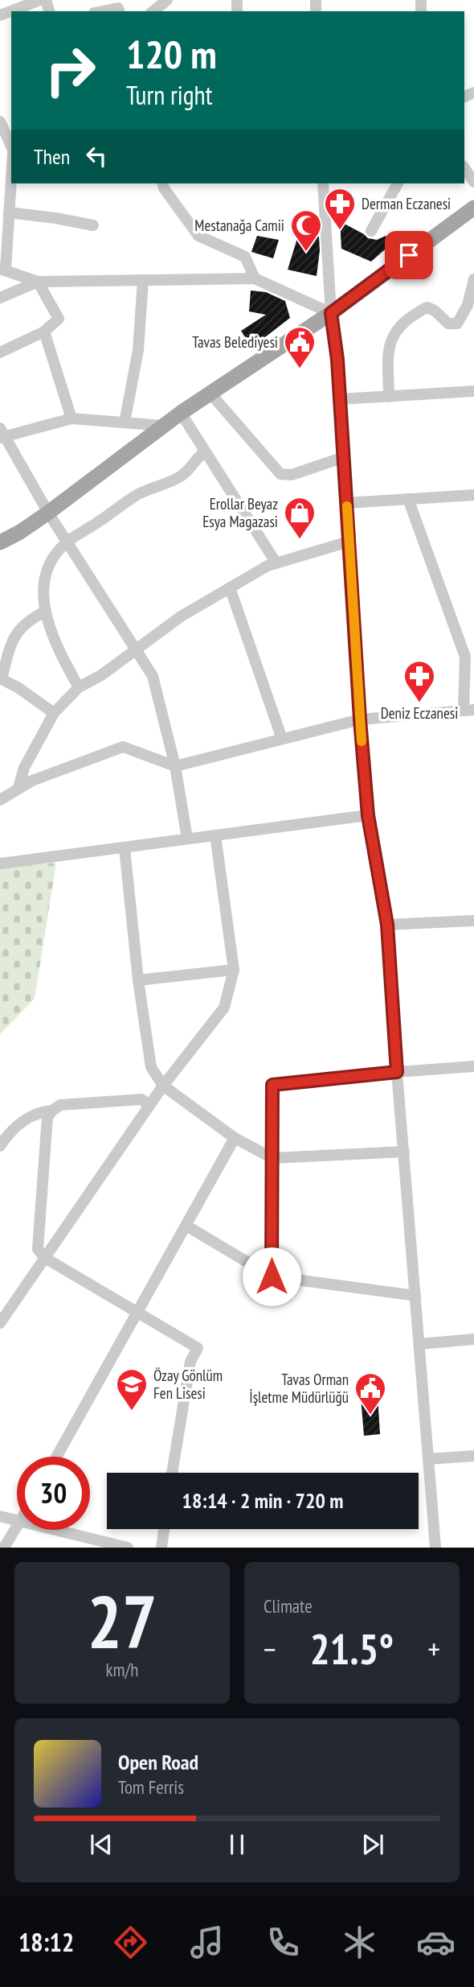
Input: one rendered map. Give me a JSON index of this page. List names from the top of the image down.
{
  "places": {
    "pharmacy": ["Derman Eczanesi", "Deniz Eczanesi"],
    "mosque": ["Mestanağa Camii"],
    "public building": ["Tavas Belediyesi", "Tavas Orman İşletme Müdürlüğü"],
    "shop": ["Erollar Beyaz Esya Magazasi"],
    "school or university": ["Özay Gönlüm Fen Lisesi"]
  },
  "page": {
    "turn": ["120 m", "Turn right"],
    "then": "Then",
    "limit": "30",
    "trip": "18:14 · 2 min · 720 m",
    "tile": [
      ["27", "km/h"],
      "Climate"
    ],
    "heat": ["−", "21.5°", "+"],
    "song": ["Open Road", "Tom Ferris"],
    "tabs": "18:12"
  }
}
